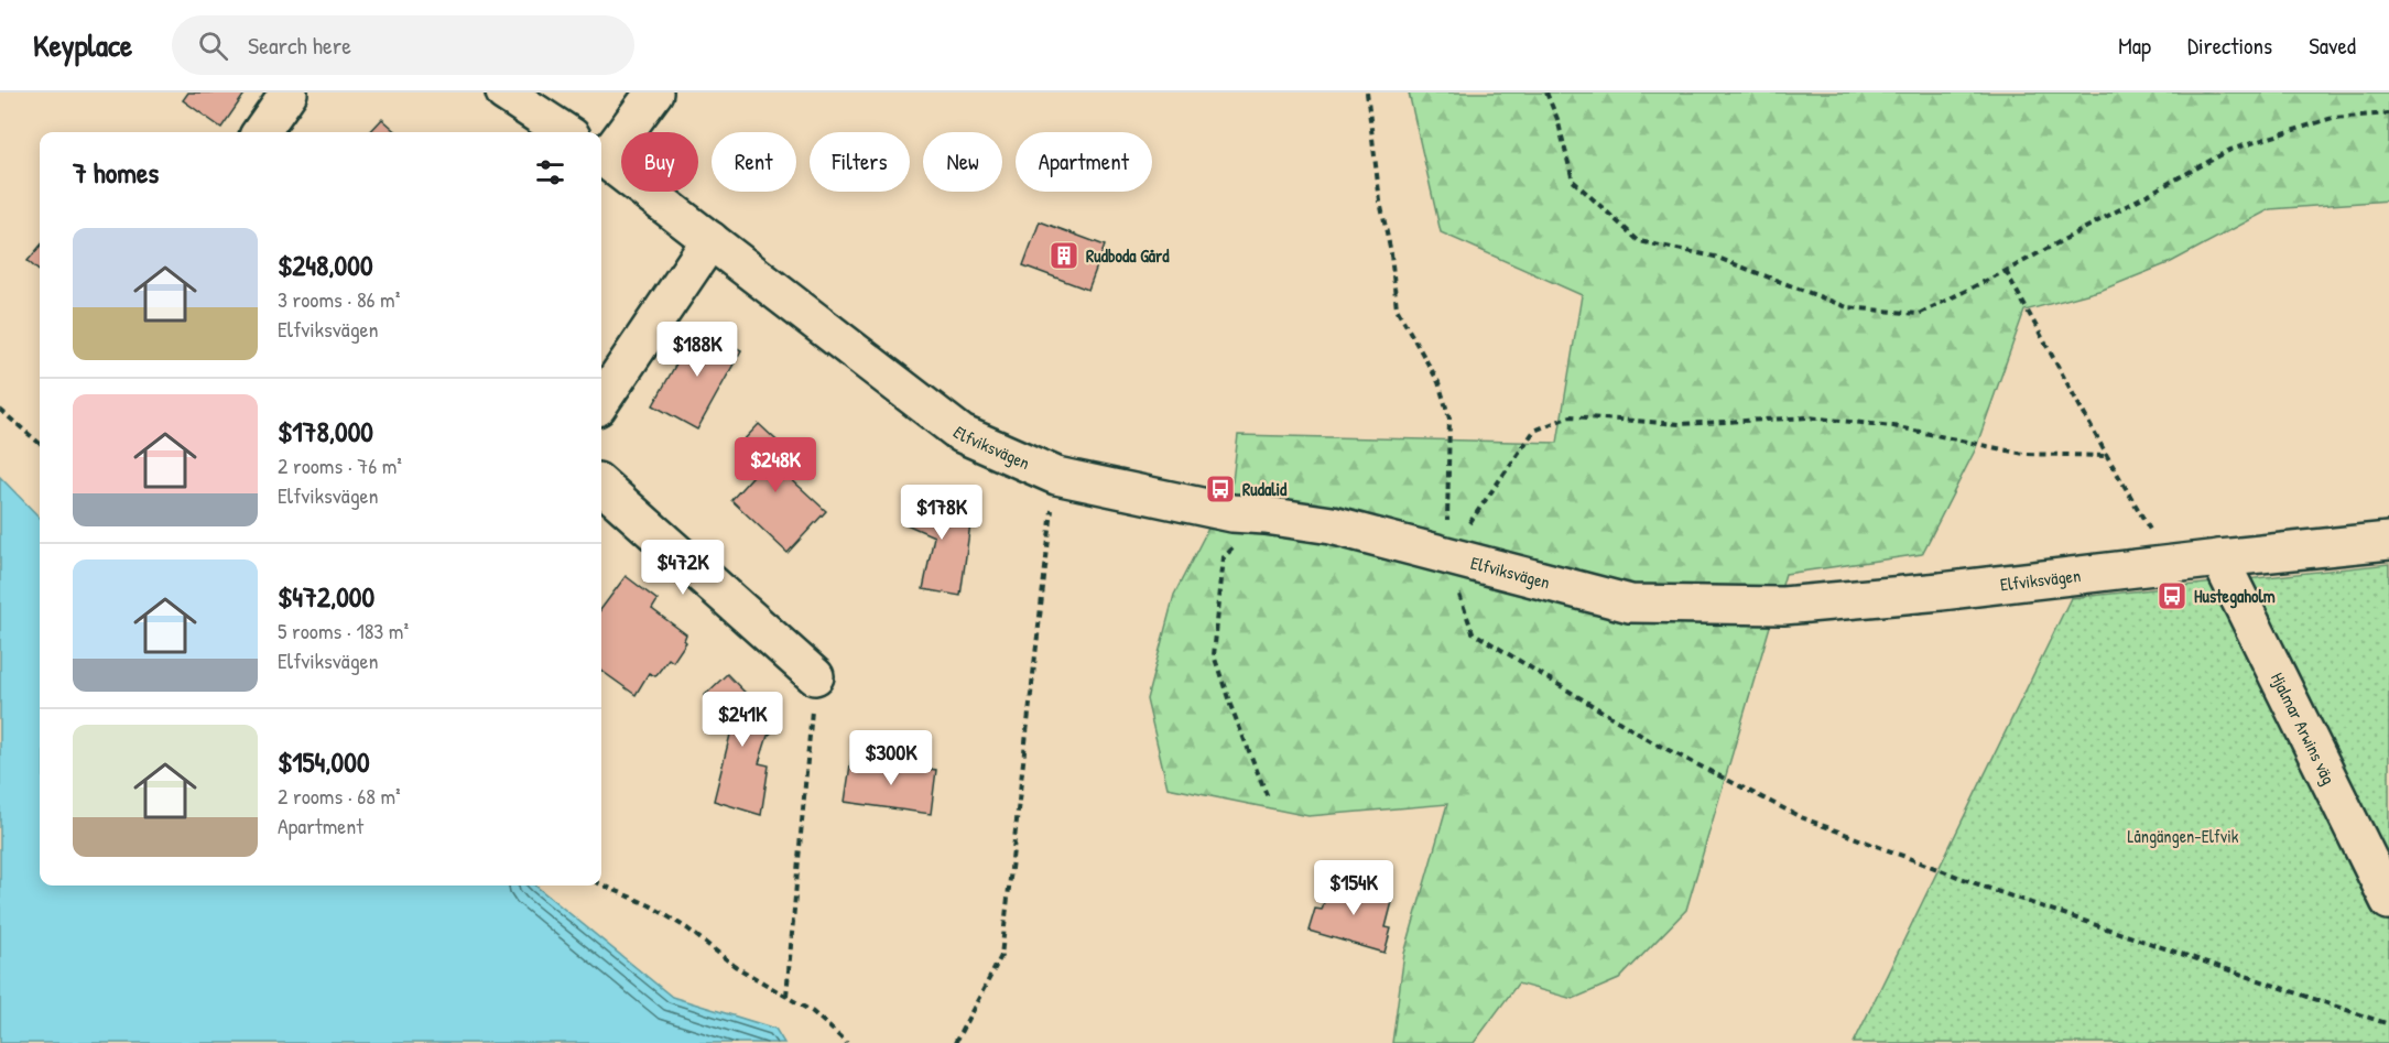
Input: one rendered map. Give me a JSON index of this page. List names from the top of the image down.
{
  "streets": {
    "street": ["Elfviksvägen", "Hjalmar Arwins väg"]
  },
  "crossings": [
    ["Elfviksvägen", "Hjalmar Arwins väg"]
  ],
  "parks": ["Långängen-Elfvik"],
  "places": {
    "building": ["Rudboda Gård"],
    "bus stop": ["Rudalid", "Hustegaholm"]
  },
  "page": {
    "header": "Keyplace",
    "search": "Search here",
    "nav": ["Map", "Directions", "Saved"],
    "chip": [
      "Buy",
      "Rent",
      "Filters",
      "New",
      "Apartment"
    ],
    "heading": "7 homes",
    "list": [
      {
        "name": "$248,000",
        "note": "3 rooms · 86 m² · Elfviksvägen"
      },
      {
        "name": "$178,000",
        "note": "2 rooms · 76 m² · Elfviksvägen"
      },
      {
        "name": "$472,000",
        "note": "5 rooms · 183 m² · Elfviksvägen"
      },
      {
        "name": "$154,000",
        "note": "2 rooms · 68 m² · Apartment"
      }
    ],
    "price": [
      "$188K",
      "$248K",
      "$178K",
      "$472K",
      "$241K",
      "$300K",
      "$154K"
    ]
  }
}
